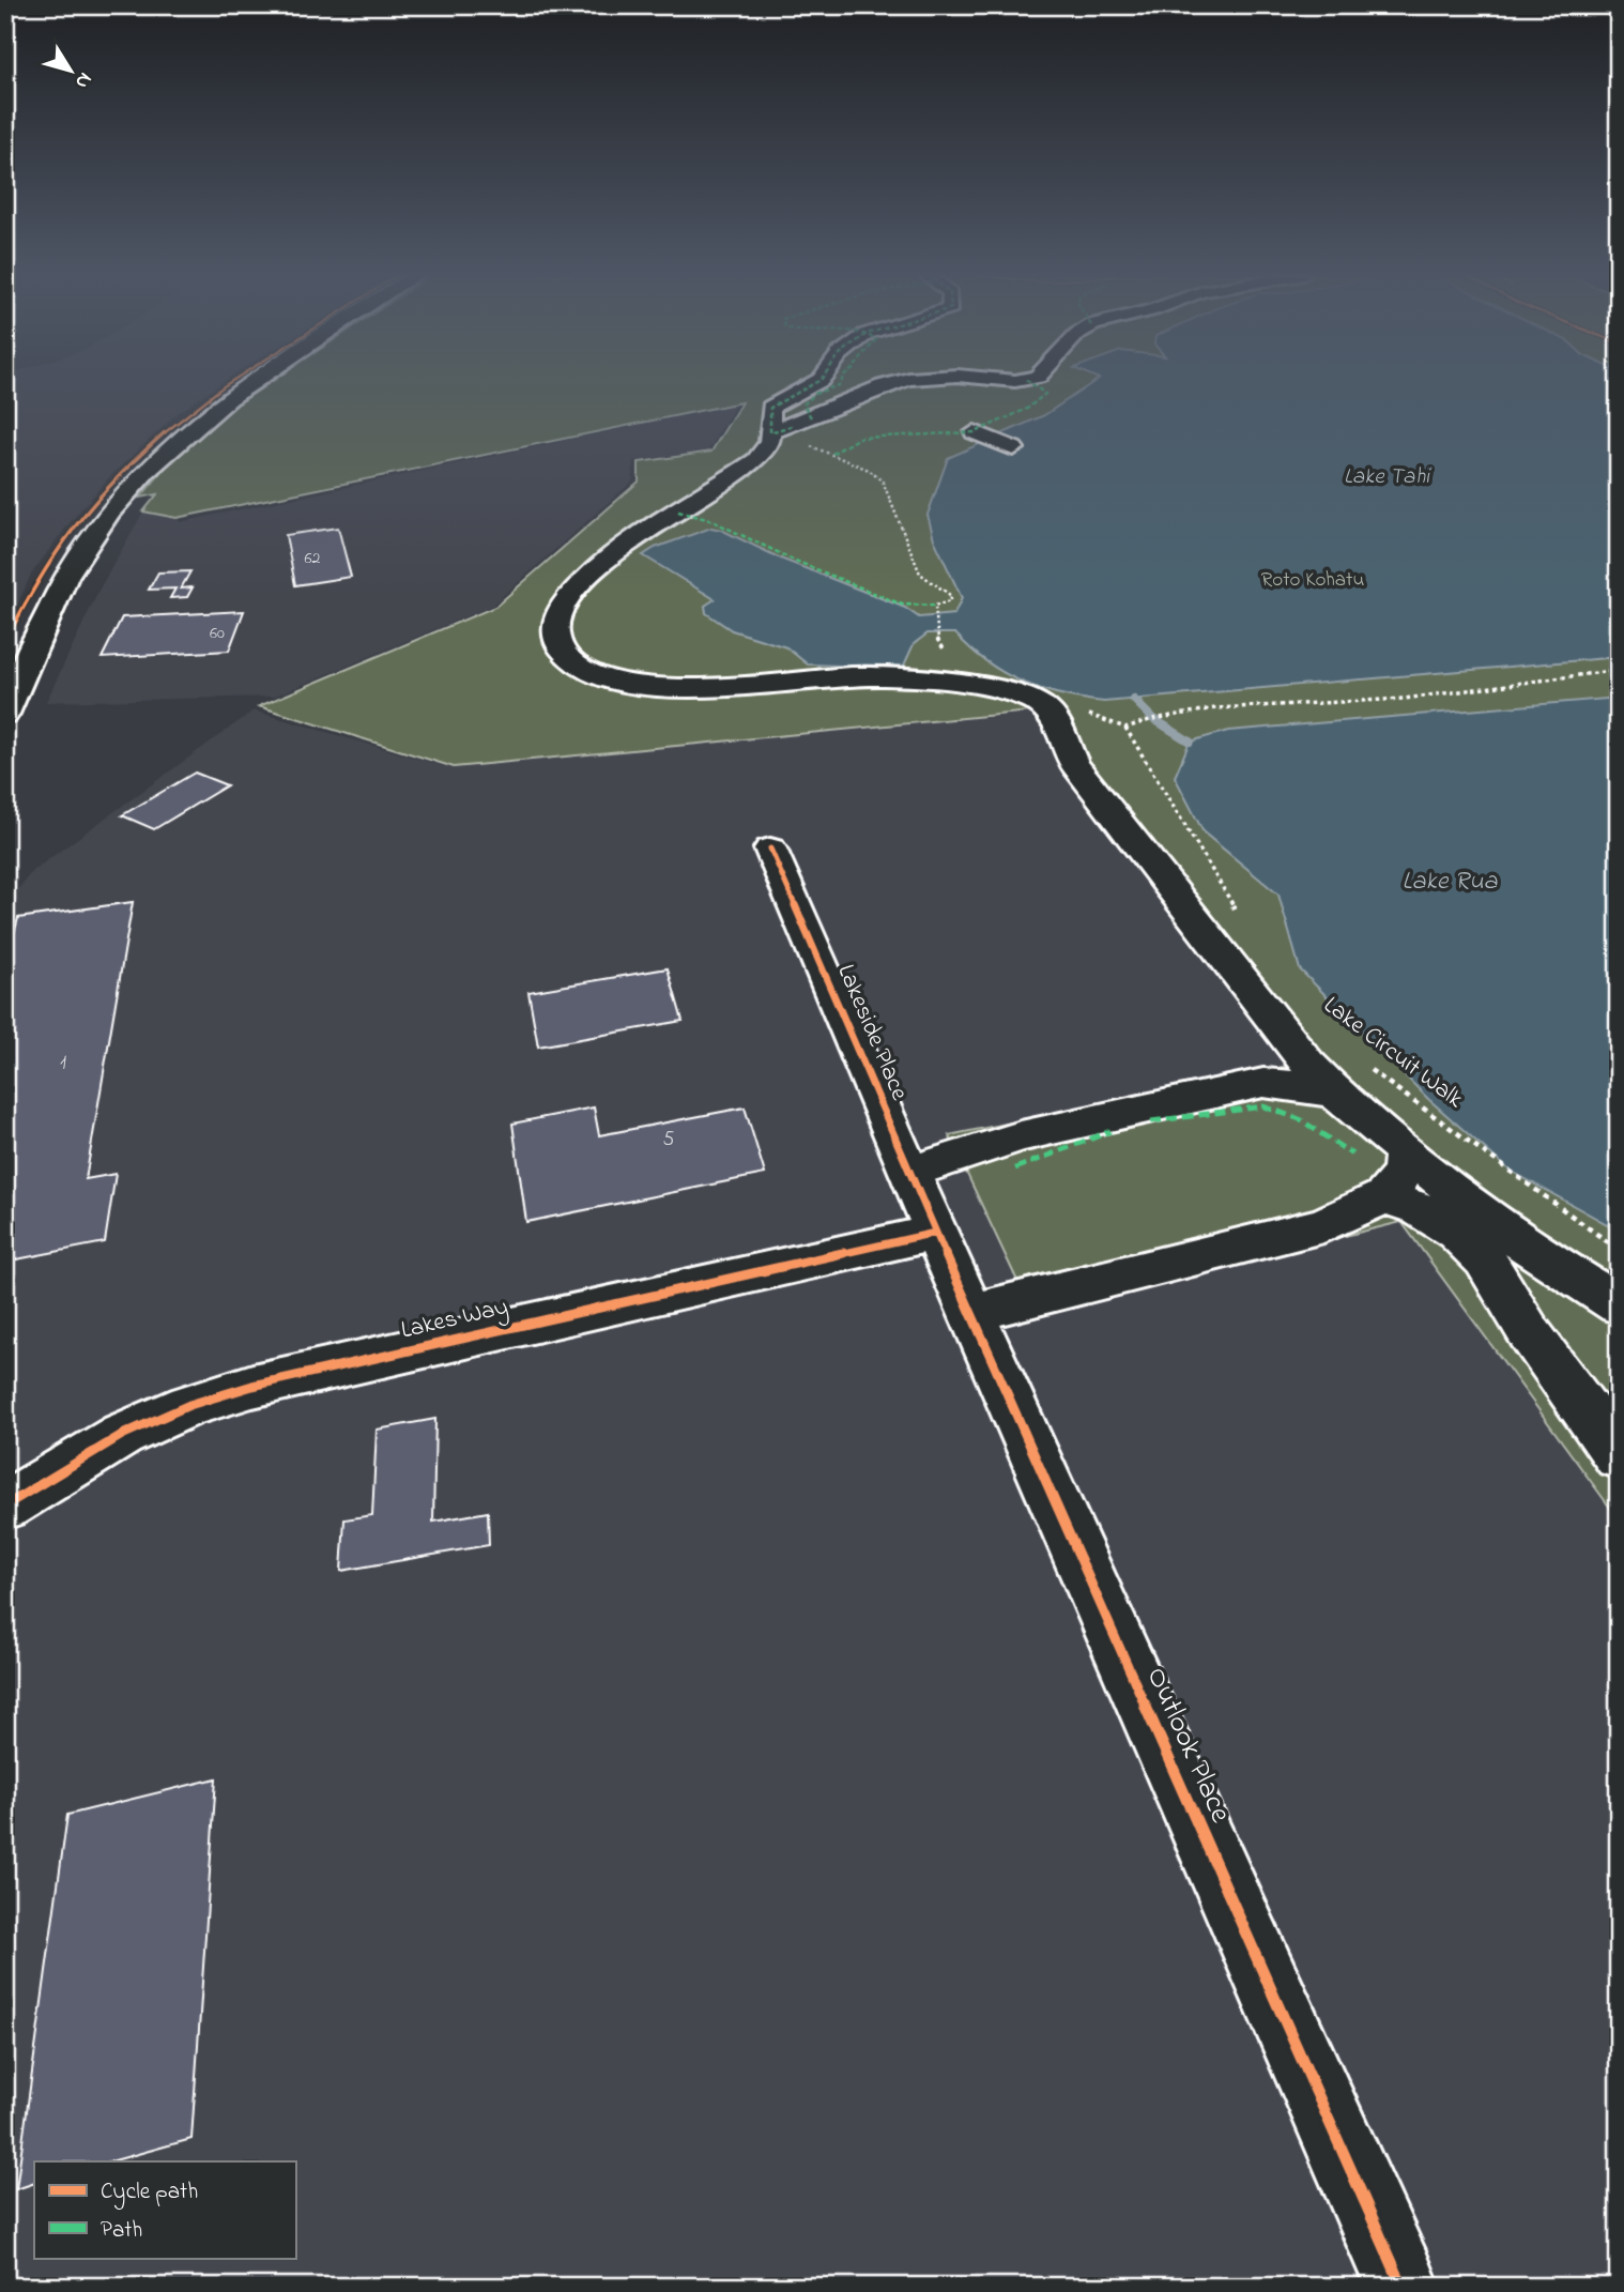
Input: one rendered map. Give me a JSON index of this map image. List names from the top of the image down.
{
  "streets": {
    "street": ["Lakeside Place", "Lakes Way", "Outlook Place"],
    "path": ["Lake Circuit Walk"]
  },
  "crossings": [
    ["Lakeside Place", "Lakes Way"],
    ["Lakeside Place", "Outlook Place"],
    ["Lakes Way", "Outlook Place"]
  ],
  "water": ["Lake Tahi", "Lake Rua"],
  "parks": ["Roto Kohatu"],
  "house_numbers": [
    "62",
    "60",
    "1",
    "5"
  ],
  "legend": ["Cycle path", "Path"],
  "north": "bottom right"
}
